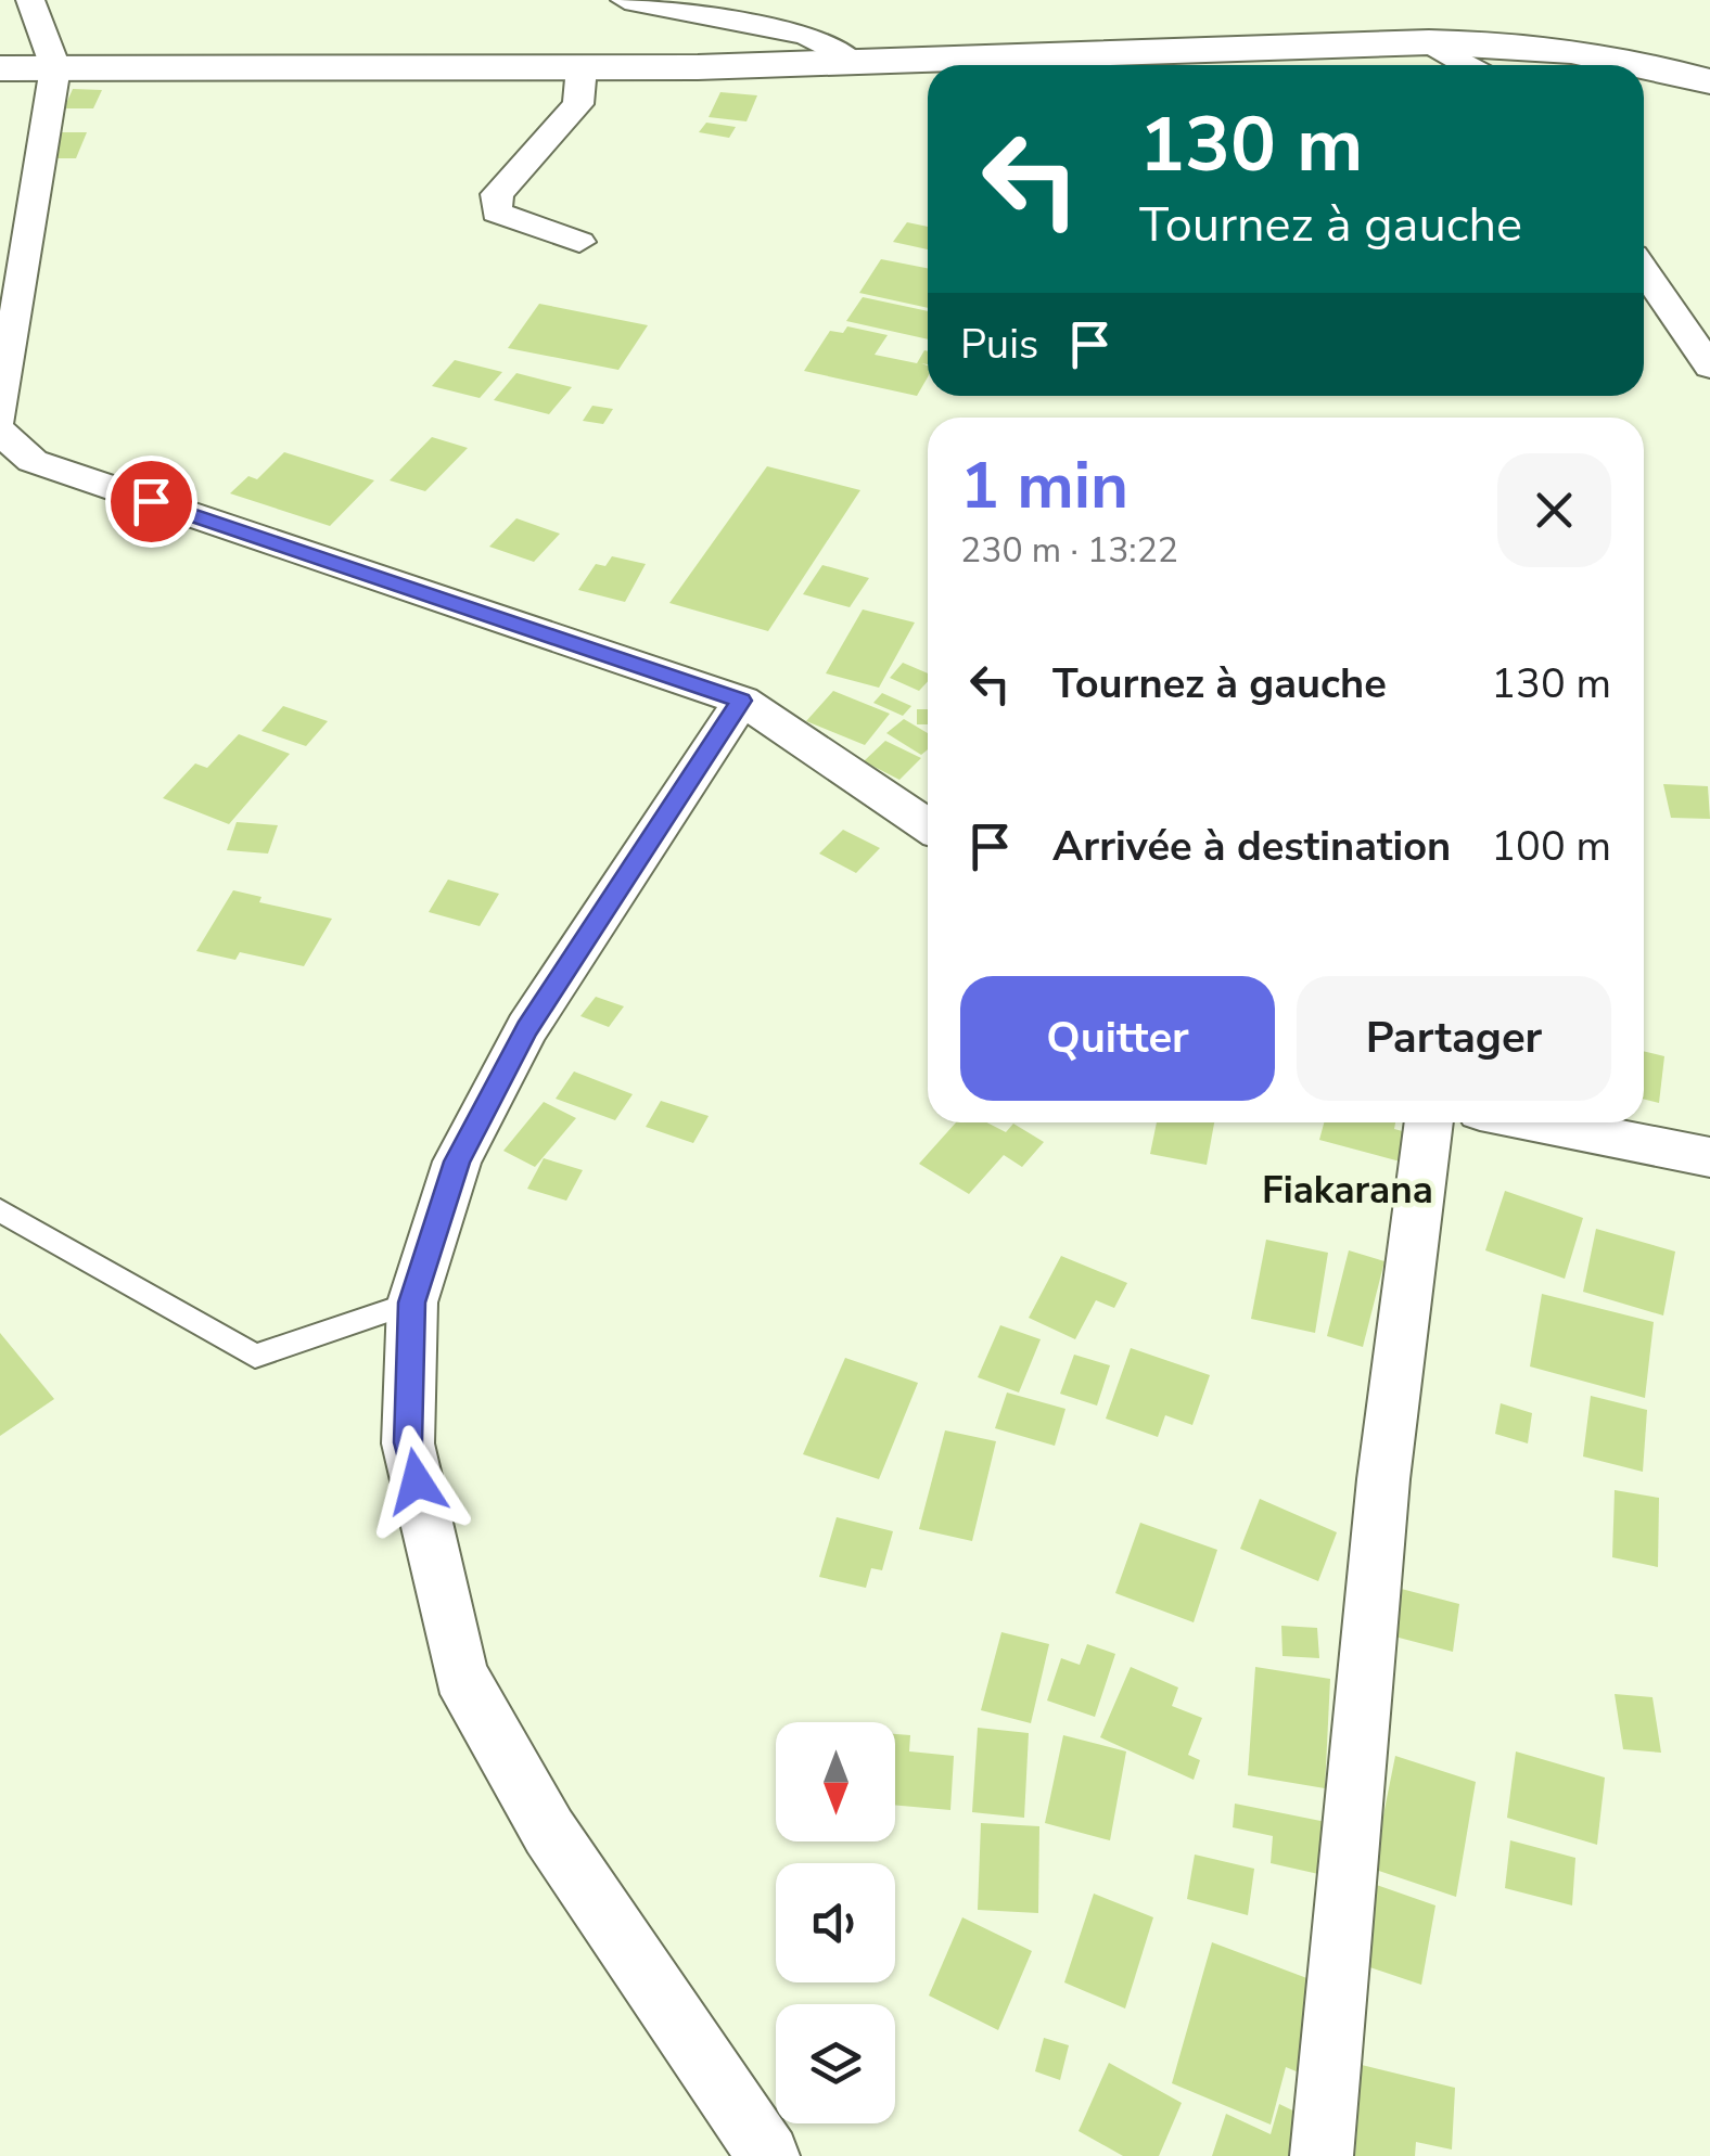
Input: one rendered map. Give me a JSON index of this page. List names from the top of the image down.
{
  "districts": ["Fiakarana"],
  "north": "bottom",
  "page": {
    "turn": ["130 m", "Tournez à gauche"],
    "then": "Puis",
    "heading": ["1 min", "230 m · 13:22"],
    "list": [
      {
        "name": "Tournez à gauche",
        "value": "130 m"
      },
      {
        "name": "Arrivée à destination",
        "value": "100 m"
      }
    ],
    "buttons": ["Quitter", "Partager"]
  }
}
